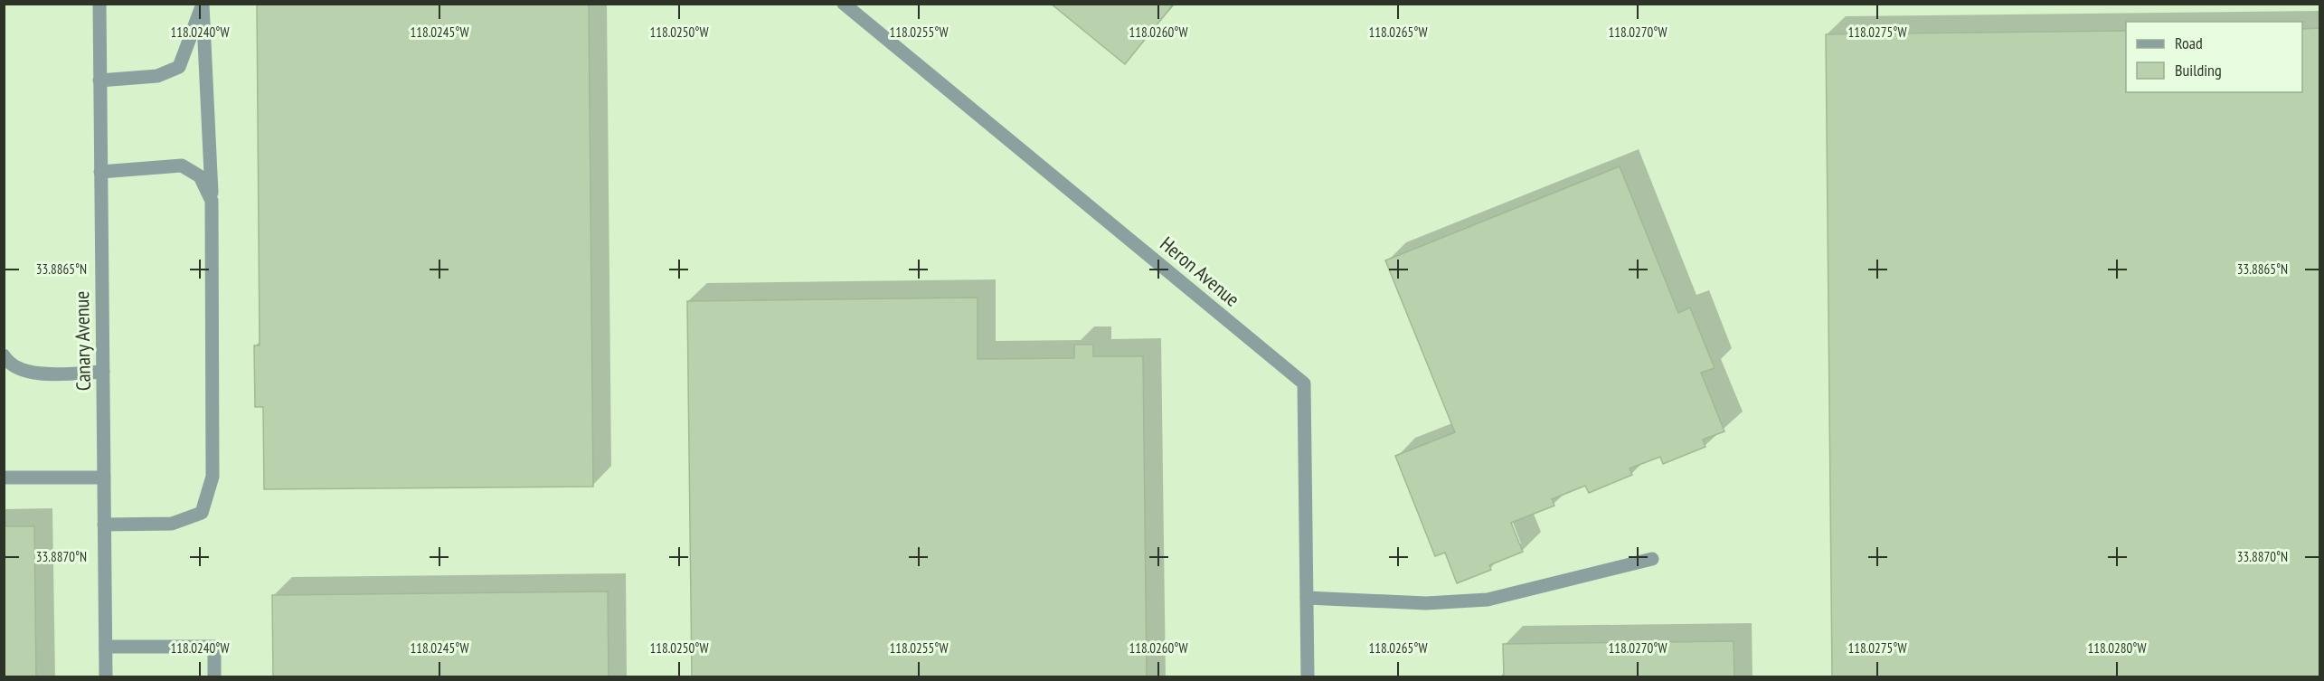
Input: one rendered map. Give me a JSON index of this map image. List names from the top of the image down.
{
  "streets": {
    "street": ["Heron Avenue", "Canary Avenue"]
  },
  "legend": ["Road", "Building"],
  "coordinates": [
    "118.0240°W",
    "118.0245°W",
    "118.0250°W",
    "118.0255°W",
    "118.0260°W",
    "118.0265°W",
    "118.0270°W",
    "118.0275°W",
    "33.8865°N",
    "33.8870°N",
    "118.0280°W"
  ]
}
